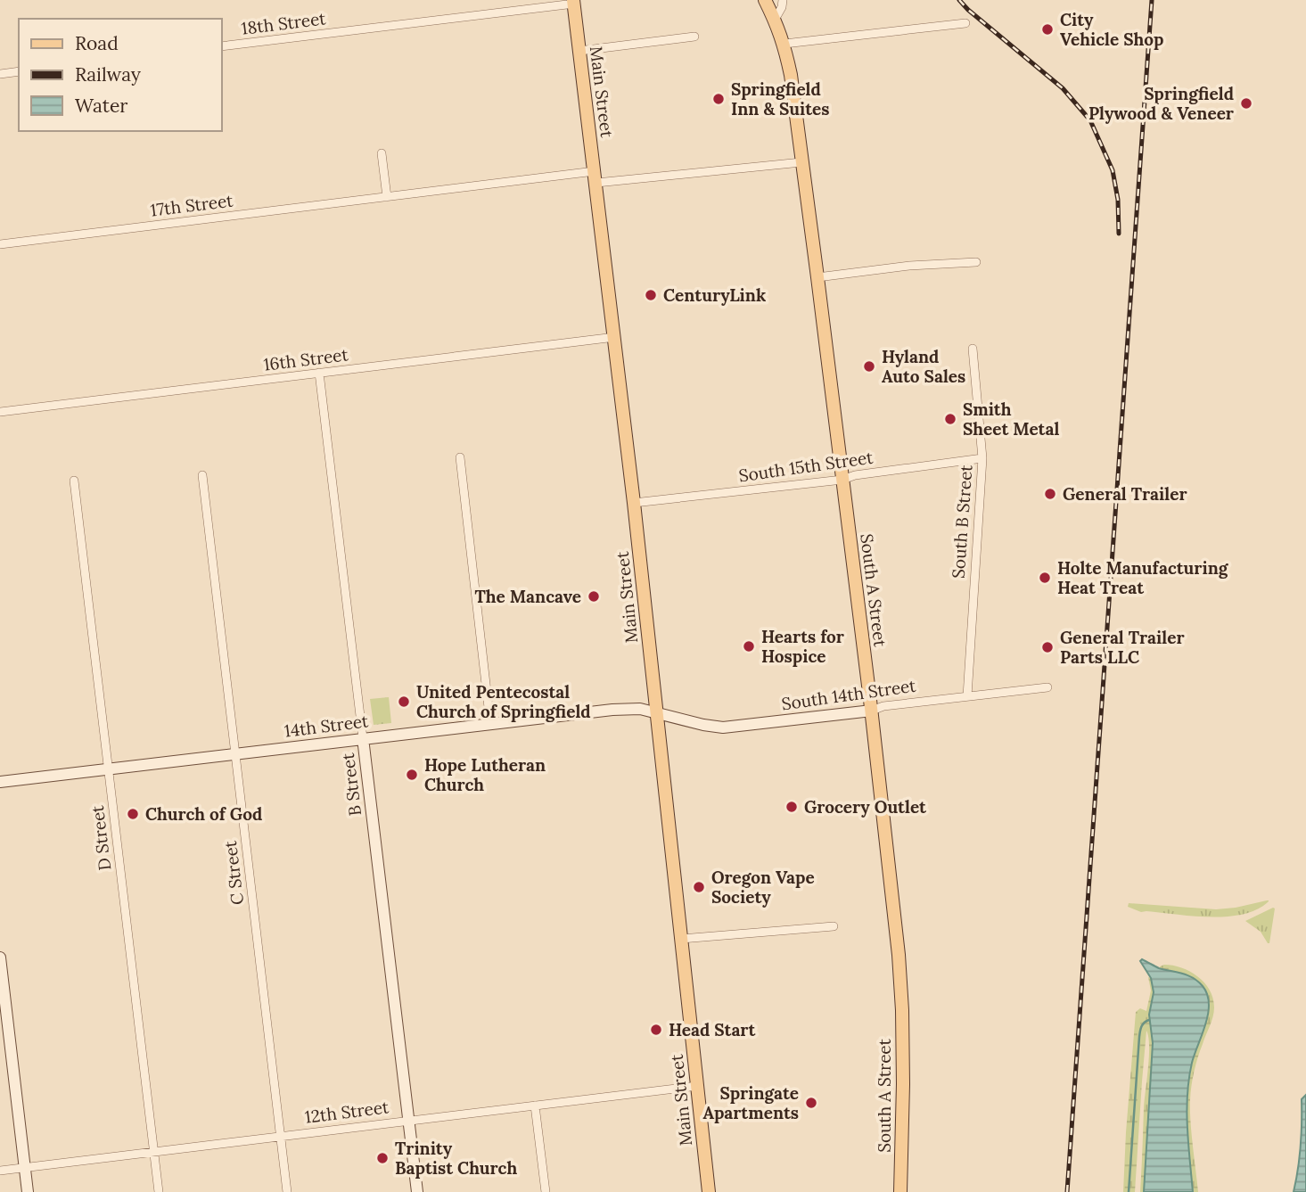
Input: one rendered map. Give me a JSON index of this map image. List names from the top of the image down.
{
  "streets": {
    "main road": [
      "Main Street",
      "South A Street",
      "South 14th Street",
      "14th Street",
      "B Street"
    ],
    "street": [
      "18th Street",
      "17th Street",
      "16th Street",
      "South 15th Street",
      "South B Street",
      "D Street",
      "C Street",
      "12th Street"
    ]
  },
  "crossings": [
    ["18th Street", "Main Street"],
    ["Main Street", "17th Street"],
    ["Main Street", "16th Street"],
    ["Main Street", "South 15th Street"],
    ["Main Street", "South 14th Street"],
    ["Main Street", "14th Street"],
    ["Main Street", "12th Street"],
    ["17th Street", "South A Street"],
    ["16th Street", "B Street"],
    ["South 15th Street", "South B Street"],
    ["South 15th Street", "South A Street"],
    ["South B Street", "South 14th Street"],
    ["South A Street", "South 14th Street"],
    ["South 14th Street", "14th Street"],
    ["14th Street", "B Street"],
    ["14th Street", "D Street"],
    ["14th Street", "C Street"],
    ["B Street", "12th Street"],
    ["D Street", "12th Street"],
    ["C Street", "12th Street"]
  ],
  "places": [
    "City Vehicle Shop",
    "Springfield Inn & Suites",
    "Springfield Plywood & Veneer",
    "CenturyLink",
    "Hyland Auto Sales",
    "Smith Sheet Metal",
    "General Trailer",
    "Holte Manufacturing Heat Treat",
    "The Mancave",
    "Hearts for Hospice",
    "General Trailer Parts LLC",
    "United Pentecostal Church of Springfield",
    "Hope Lutheran Church",
    "Grocery Outlet",
    "Church of God",
    "Oregon Vape Society",
    "Head Start",
    "Springate Apartments",
    "Trinity Baptist Church"
  ],
  "legend": ["Road", "Railway", "Water"]
}
